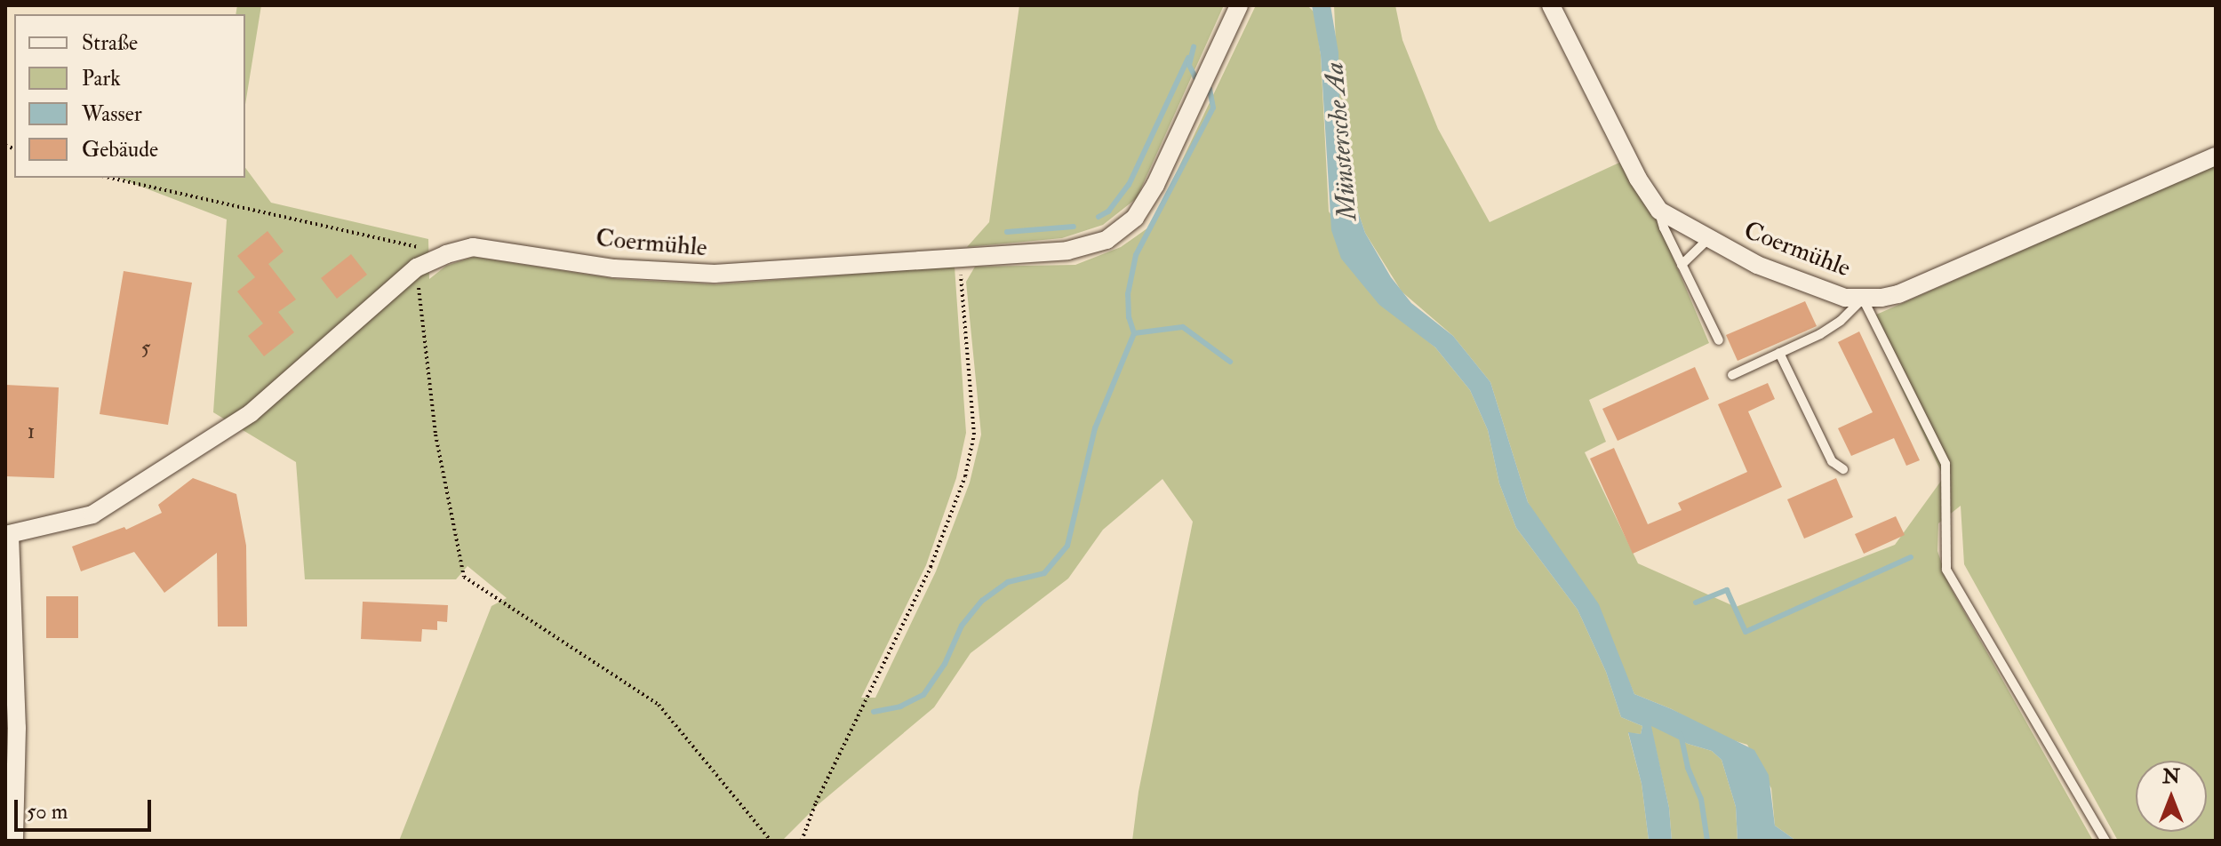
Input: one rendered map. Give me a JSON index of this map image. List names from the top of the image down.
{
  "streets": {
    "street": ["Coermühle"]
  },
  "water": ["Münstersche Aa"],
  "house_numbers": ["5", "1"],
  "legend": [
    "Straße",
    "Park",
    "Wasser",
    "Gebäude"
  ],
  "scale_bar": "50 m",
  "north": "top"
}
